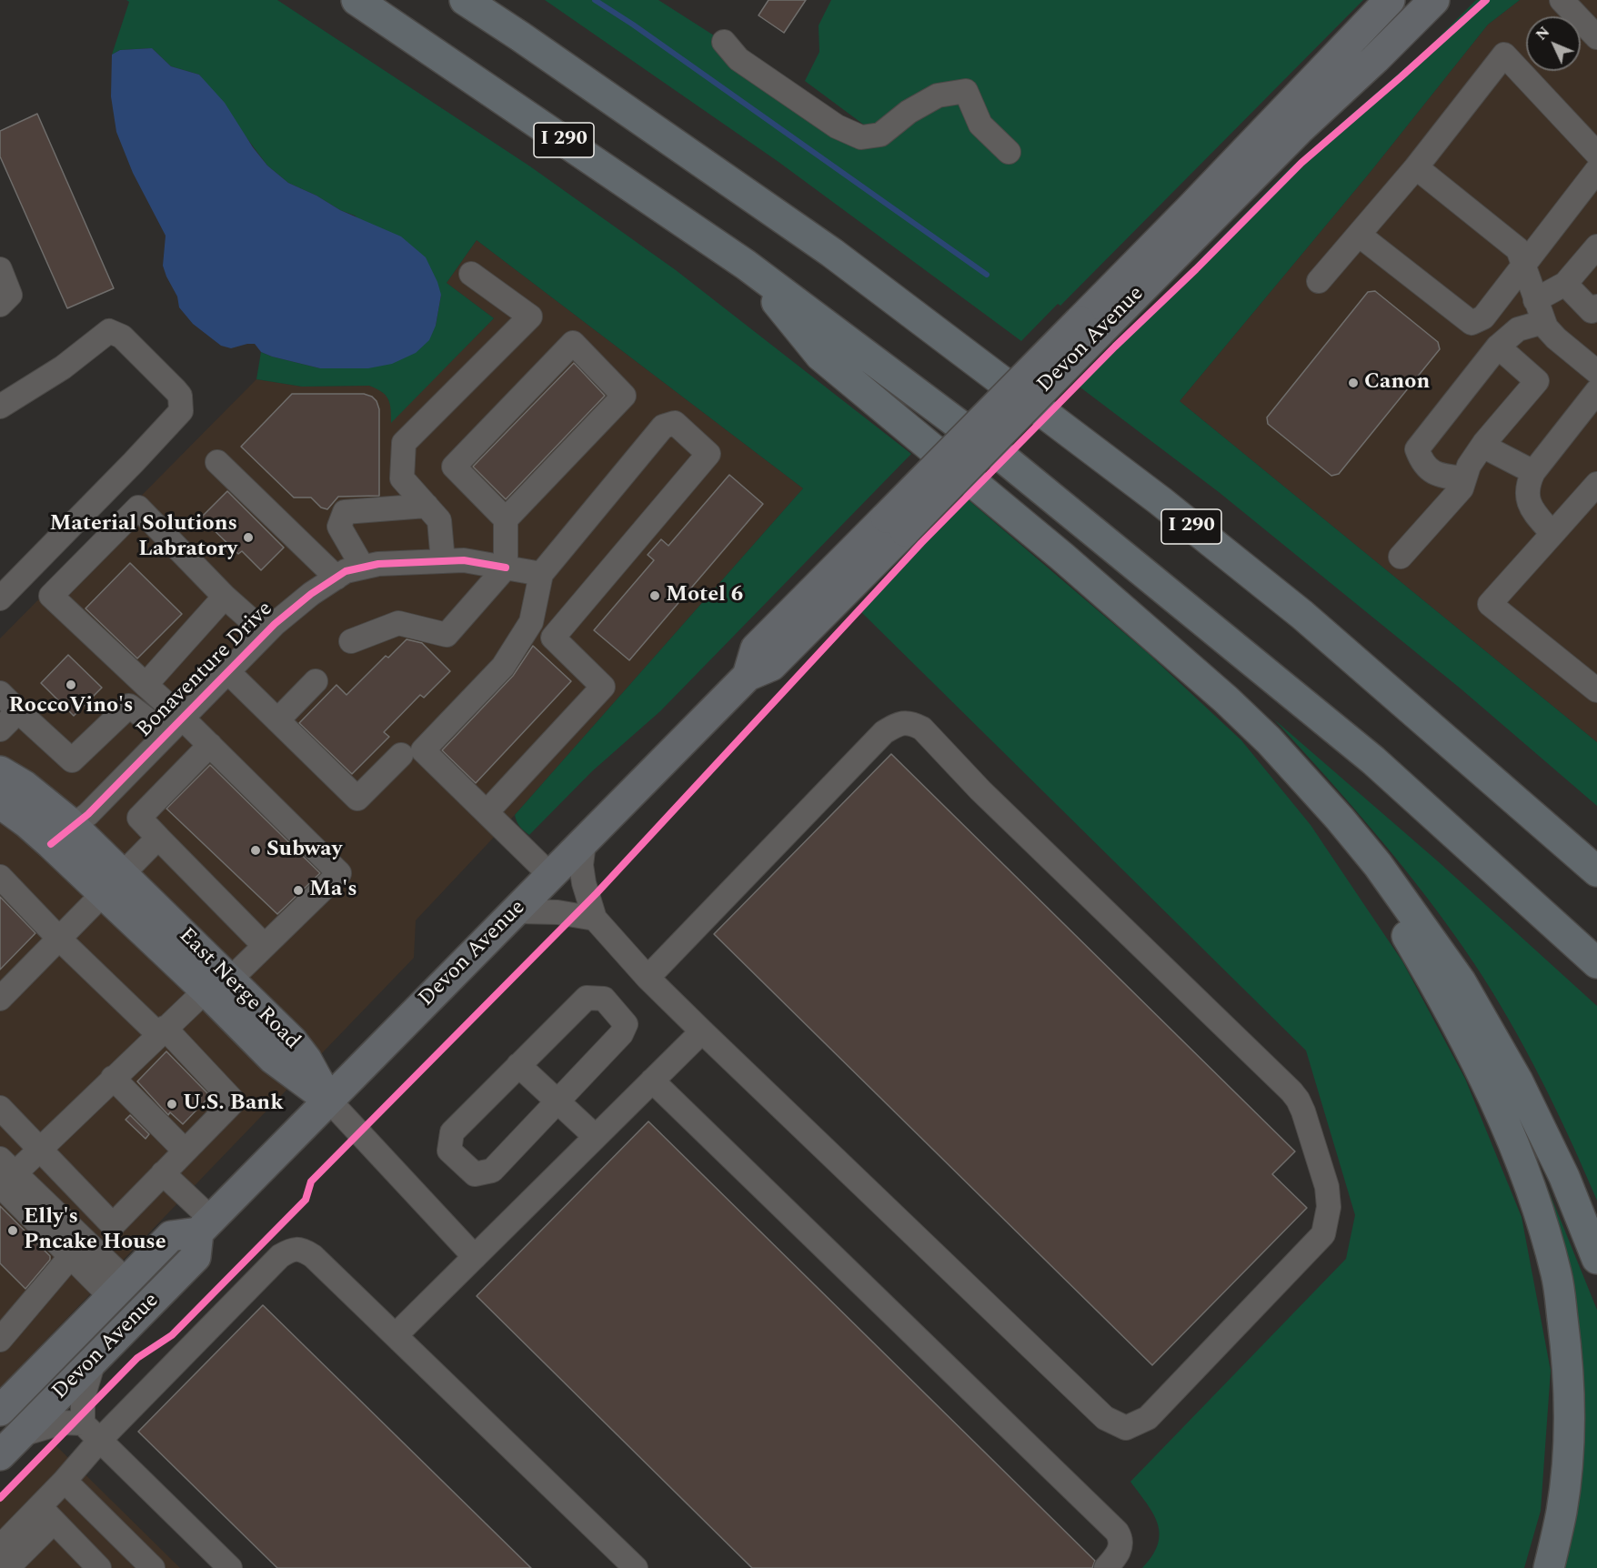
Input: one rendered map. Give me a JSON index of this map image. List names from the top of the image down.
{
  "streets": {
    "highway": ["I 290"],
    "main road": ["Devon Avenue", "East Nerge Road"],
    "street": ["Bonaventure Drive"]
  },
  "crossings": [
    ["Devon Avenue", "East Nerge Road"],
    ["Bonaventure Drive", "East Nerge Road"]
  ],
  "places": [
    "Canon",
    "Material Solutions Labratory",
    "Motel 6",
    "RoccoVino's",
    "Subway",
    "Ma's",
    "U.S. Bank",
    "Elly's Pncake House"
  ],
  "north": "top left"
}
